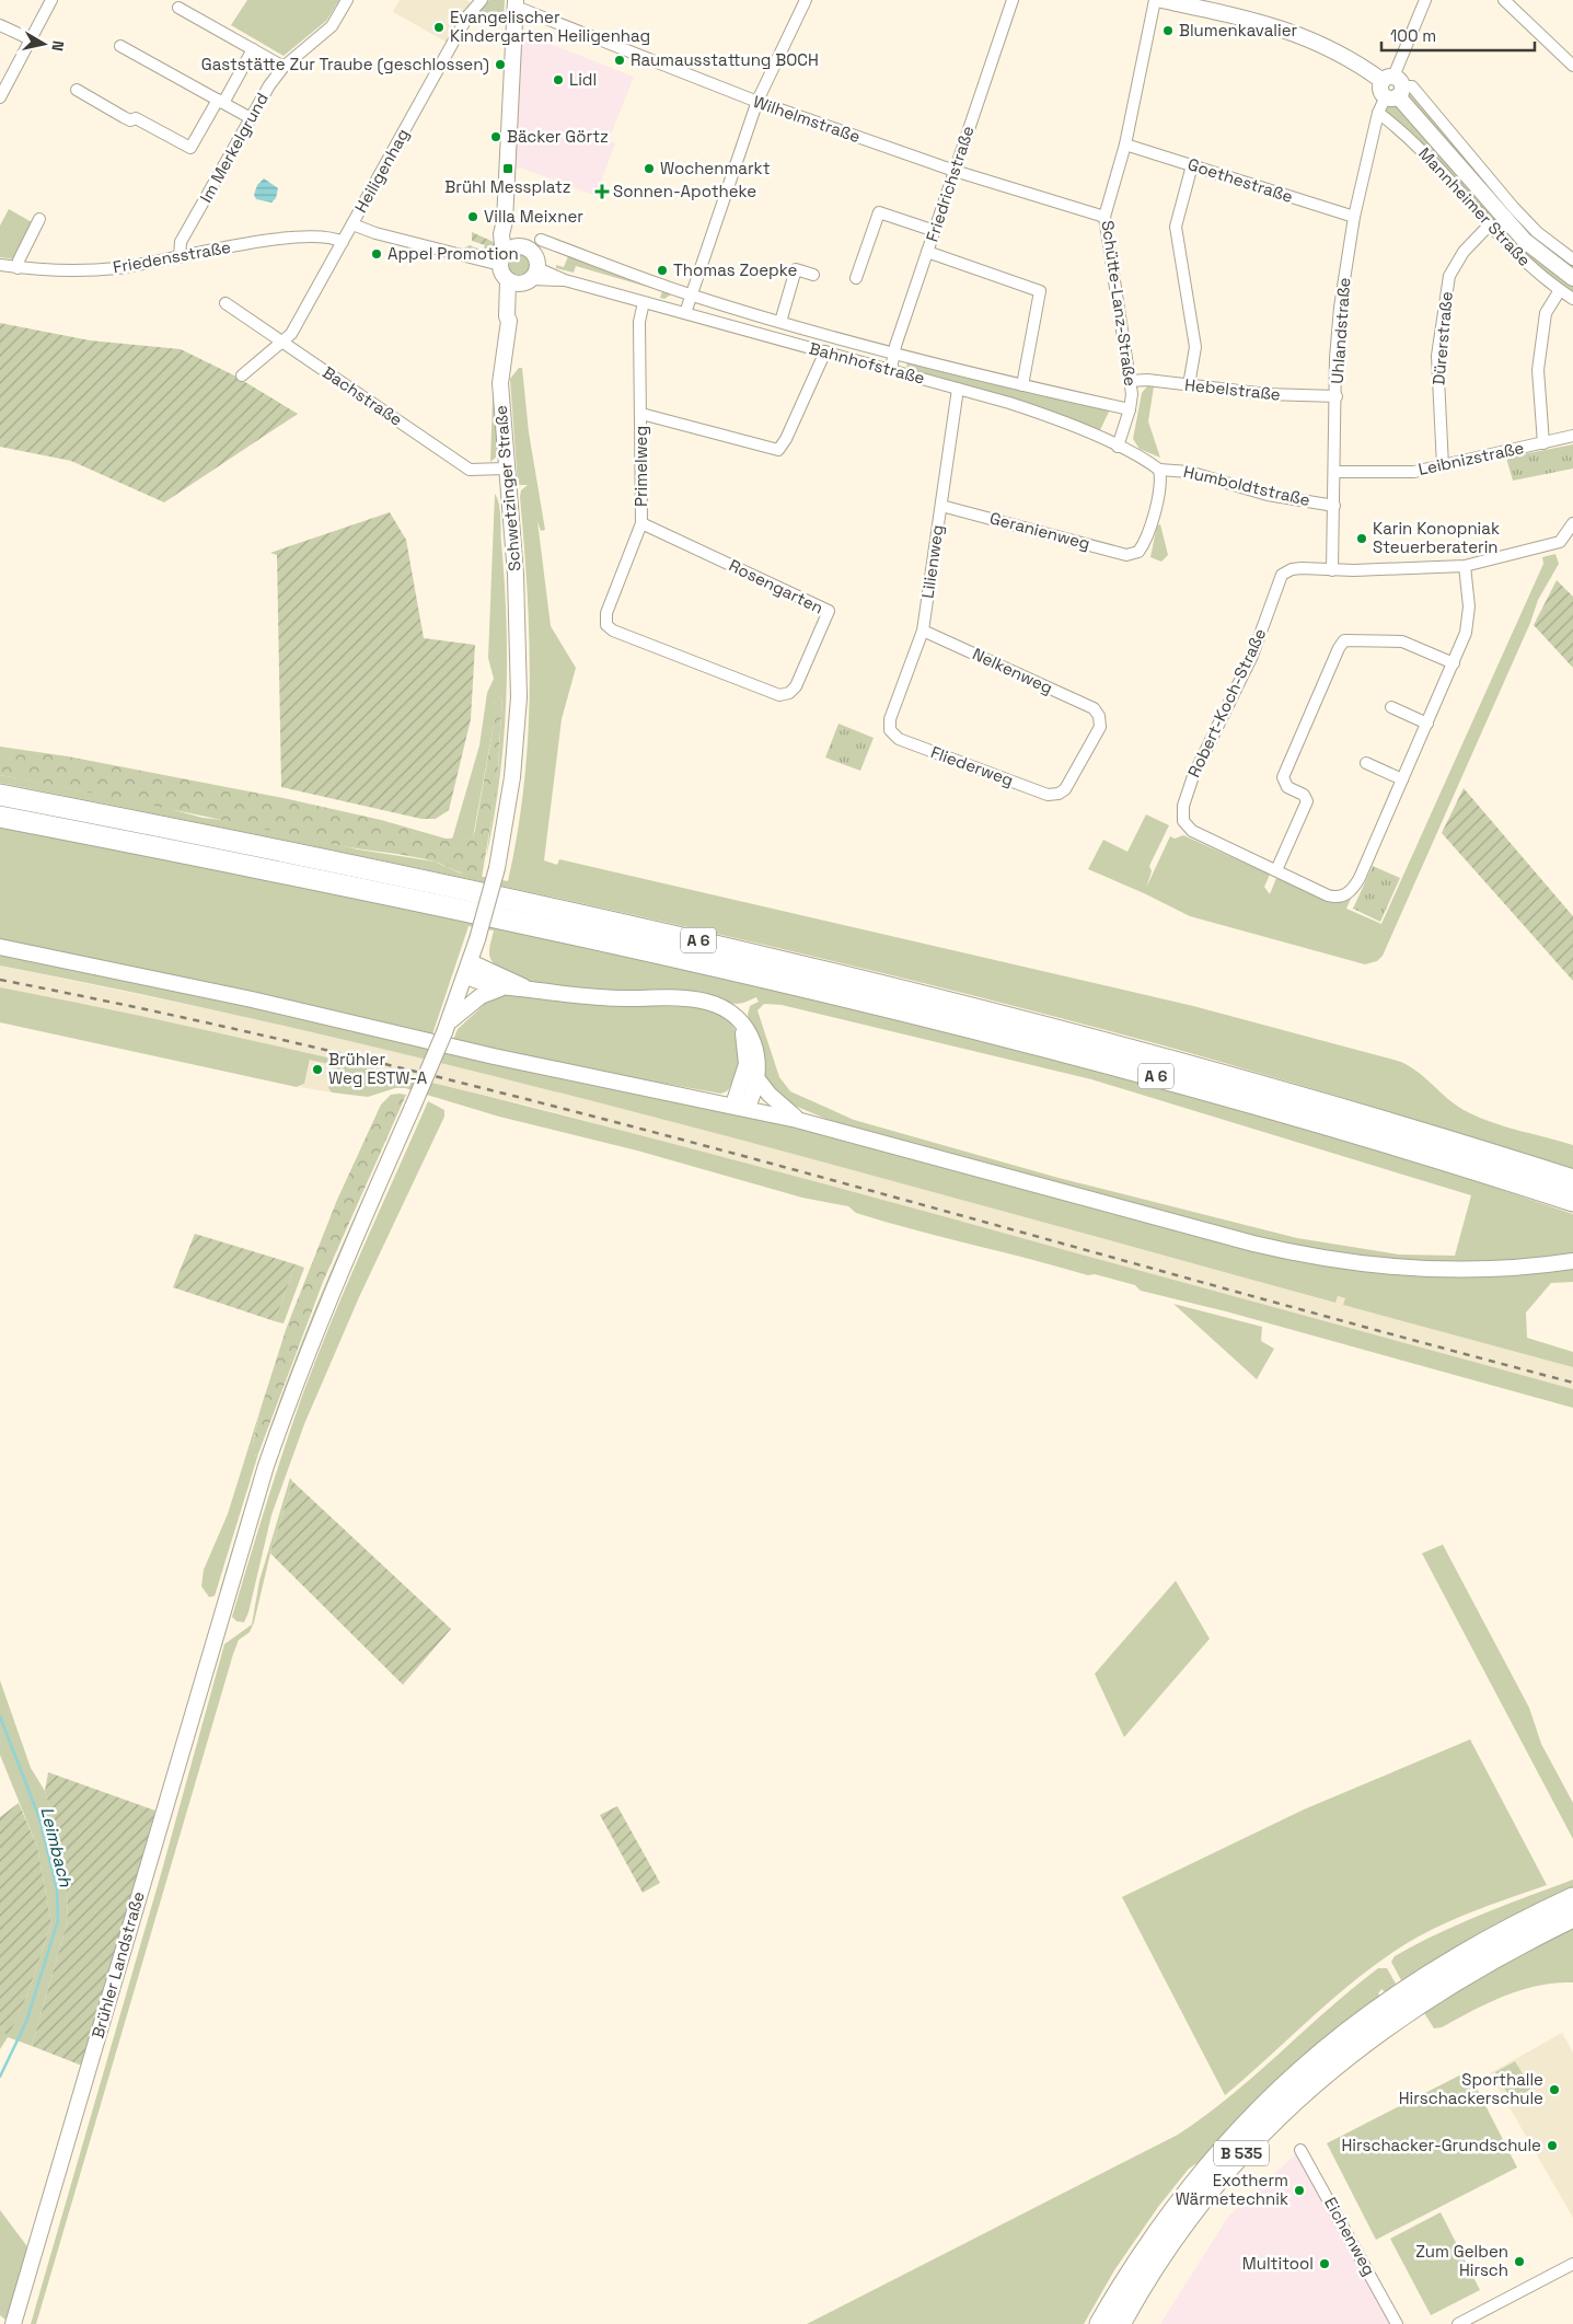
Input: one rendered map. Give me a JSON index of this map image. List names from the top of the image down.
{
  "streets": {
    "highway": ["A 6", "B 535"],
    "main road": ["Mannheimer Straße", "Schwetzinger Straße", "Brühler Landstraße"],
    "street": [
      "Wilhelmstraße",
      "Im Merkelgrund",
      "Heiligenhag",
      "Goethestraße",
      "Friedrichstraße",
      "Friedensstraße",
      "Schütte-Lanz-Straße",
      "Uhlandstraße",
      "Dürerstraße",
      "Bahnhofstraße",
      "Hebelstraße",
      "Bachstraße",
      "Leibnizstraße",
      "Primelweg",
      "Humboldtstraße",
      "Geranienweg",
      "Lilienweg",
      "Rosengarten",
      "Nelkenweg",
      "Robert-Koch-Straße",
      "Fliederweg",
      "Eichenweg"
    ]
  },
  "crossings": [
    ["Wilhelmstraße", "Friedrichstraße"],
    ["Wilhelmstraße", "Schütte-Lanz-Straße"],
    ["Im Merkelgrund", "Friedensstraße"],
    ["Heiligenhag", "Friedensstraße"],
    ["Heiligenhag", "Bachstraße"],
    ["Goethestraße", "Schütte-Lanz-Straße"],
    ["Goethestraße", "Uhlandstraße"],
    ["Friedrichstraße", "Bahnhofstraße"],
    ["Mannheimer Straße", "Uhlandstraße"],
    ["Mannheimer Straße", "Dürerstraße"],
    ["Schütte-Lanz-Straße", "Bahnhofstraße"],
    ["Schütte-Lanz-Straße", "Hebelstraße"],
    ["Uhlandstraße", "Hebelstraße"],
    ["Uhlandstraße", "Leibnizstraße"],
    ["Uhlandstraße", "Humboldtstraße"],
    ["Uhlandstraße", "Robert-Koch-Straße"],
    ["Dürerstraße", "Leibnizstraße"],
    ["Bahnhofstraße", "Primelweg"],
    ["Bahnhofstraße", "Humboldtstraße"],
    ["Bahnhofstraße", "Schwetzinger Straße"],
    ["Bahnhofstraße", "Geranienweg"],
    ["Bahnhofstraße", "Lilienweg"],
    ["Bachstraße", "Schwetzinger Straße"],
    ["Primelweg", "Rosengarten"],
    ["Humboldtstraße", "Geranienweg"],
    ["Schwetzinger Straße", "Brühler Landstraße"],
    ["Geranienweg", "Lilienweg"],
    ["Lilienweg", "Nelkenweg"],
    ["Lilienweg", "Fliederweg"],
    ["Nelkenweg", "Fliederweg"]
  ],
  "water": ["Leimbach"],
  "places": {
    "other": [
      "Evangelischer Kindergarten Heiligenhag",
      "Blumenkavalier",
      "Raumausstattung BOCH",
      "Gaststätte Zur Traube (geschlossen)",
      "Lidl",
      "Bäcker Görtz",
      "Wochenmarkt",
      "Villa Meixner",
      "Appel Promotion",
      "Thomas Zoepke",
      "Karin Konopniak Steuerberaterin",
      "Brühler Weg ESTW-A",
      "Sporthalle Hirschackerschule",
      "Hirschacker-Grundschule",
      "Exotherm Wärmetechnik",
      "Zum Gelben Hirsch",
      "Multitool"
    ],
    "transit": ["Brühl Messplatz"],
    "health": ["Sonnen-Apotheke"]
  },
  "scale_bar": "100 m",
  "north": "right"
}
